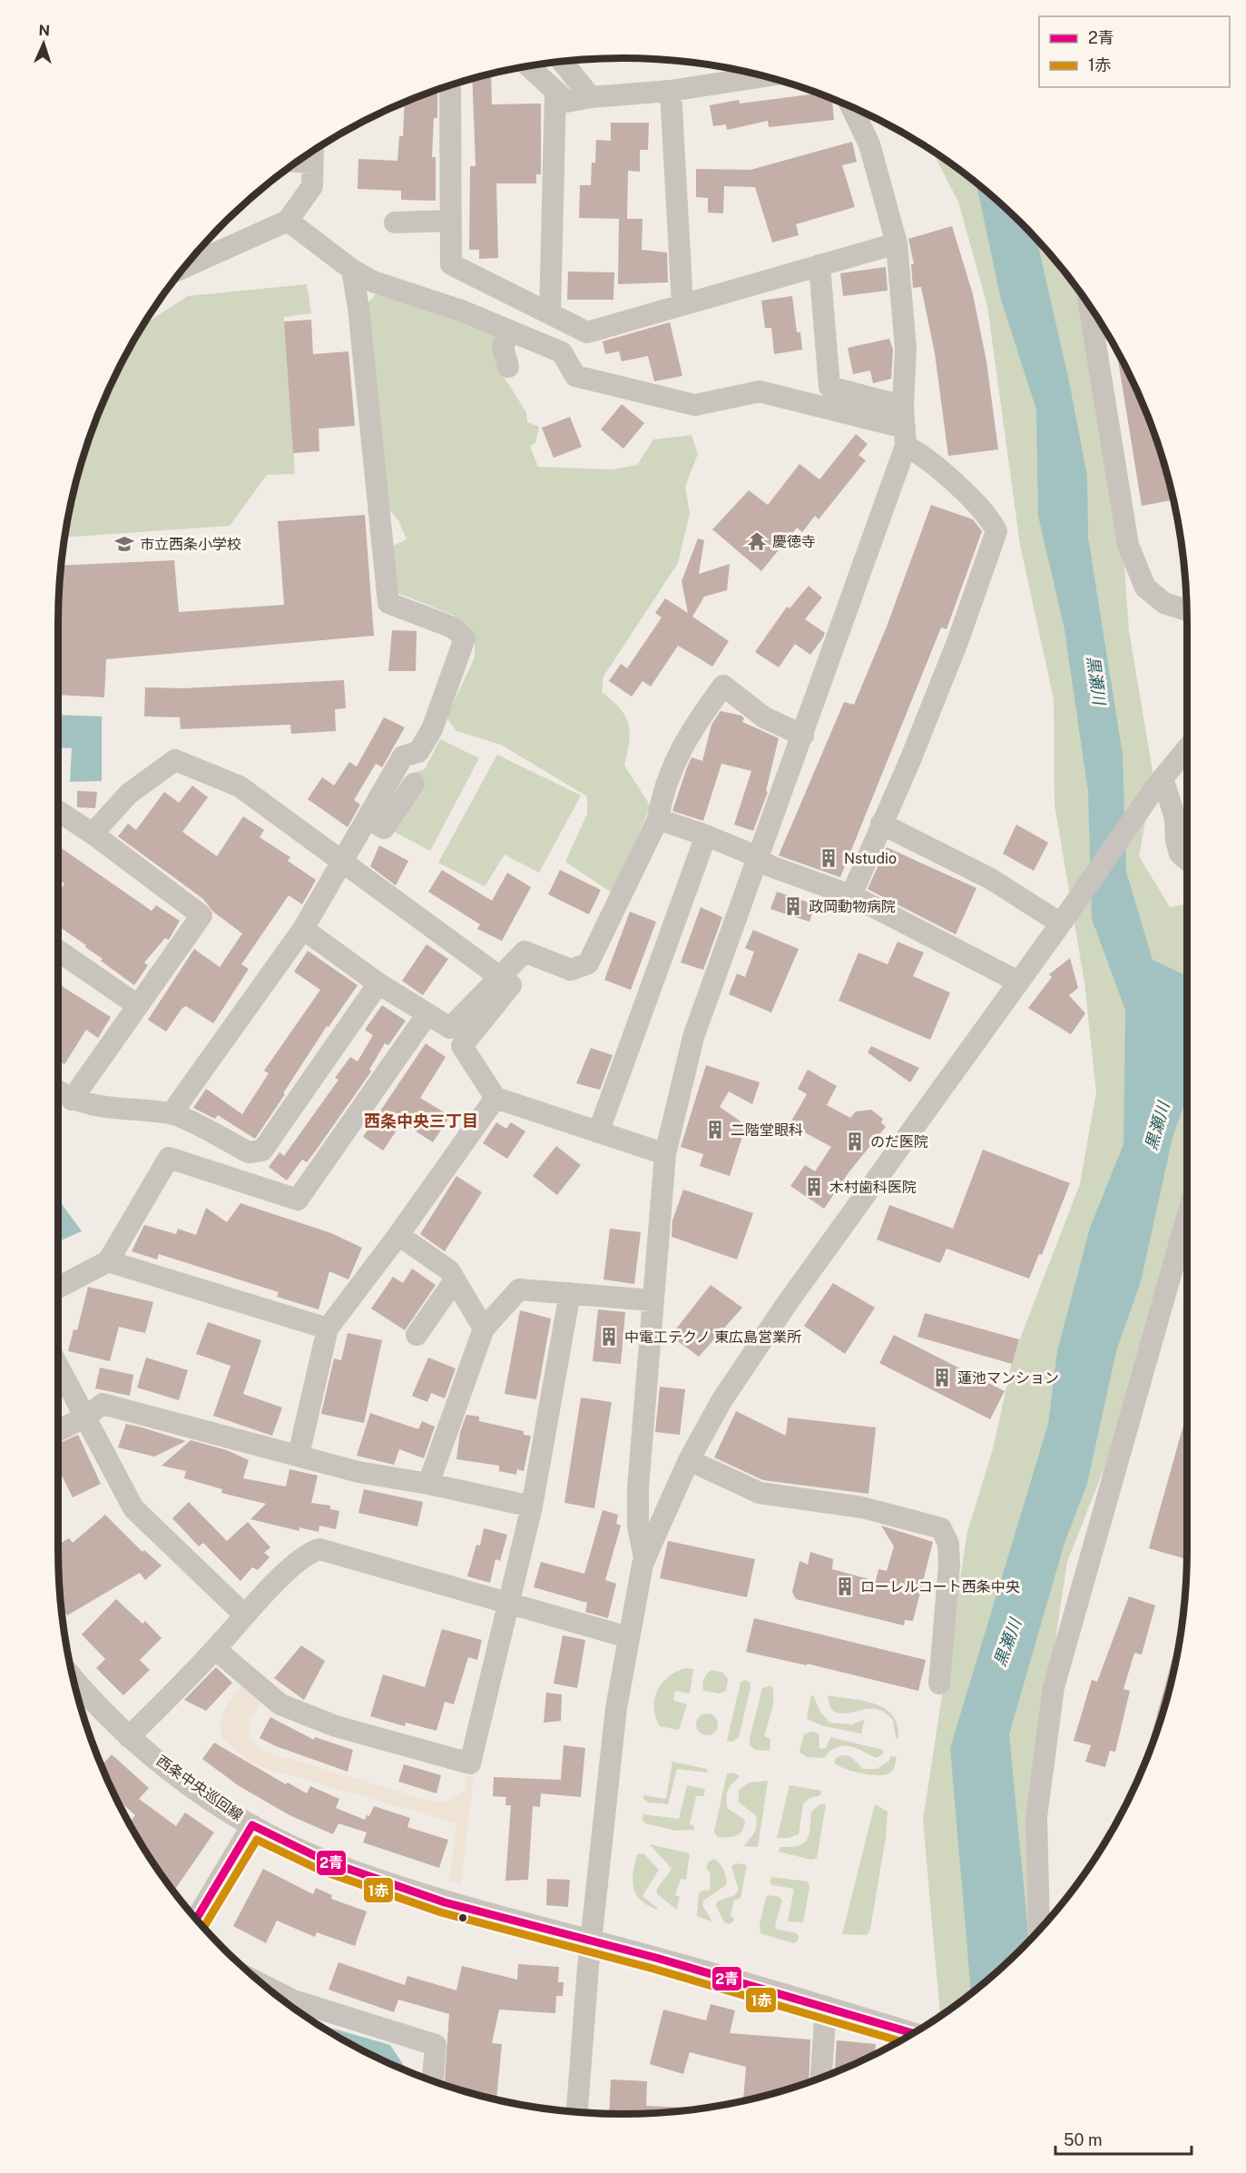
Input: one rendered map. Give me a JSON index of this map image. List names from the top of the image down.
{
  "streets": {
    "street": ["西条中央巡回線"]
  },
  "districts": ["西条中央三丁目"],
  "water": ["黒瀬川"],
  "places": {
    "temple": ["慶徳寺"],
    "school or university": ["市立西条小学校"],
    "building": [
      "Nstudio",
      "政岡動物病院",
      "二階堂眼科",
      "のだ医院",
      "木村歯科医院",
      "中電工テクノ 東広島営業所",
      "蓮池マンション",
      "ローレルコート西条中央"
    ]
  },
  "lines": ["transit line 2青", "transit line 1赤"],
  "legend": ["2青", "1赤"],
  "scale_bar": "50 m",
  "north": "top"
}
